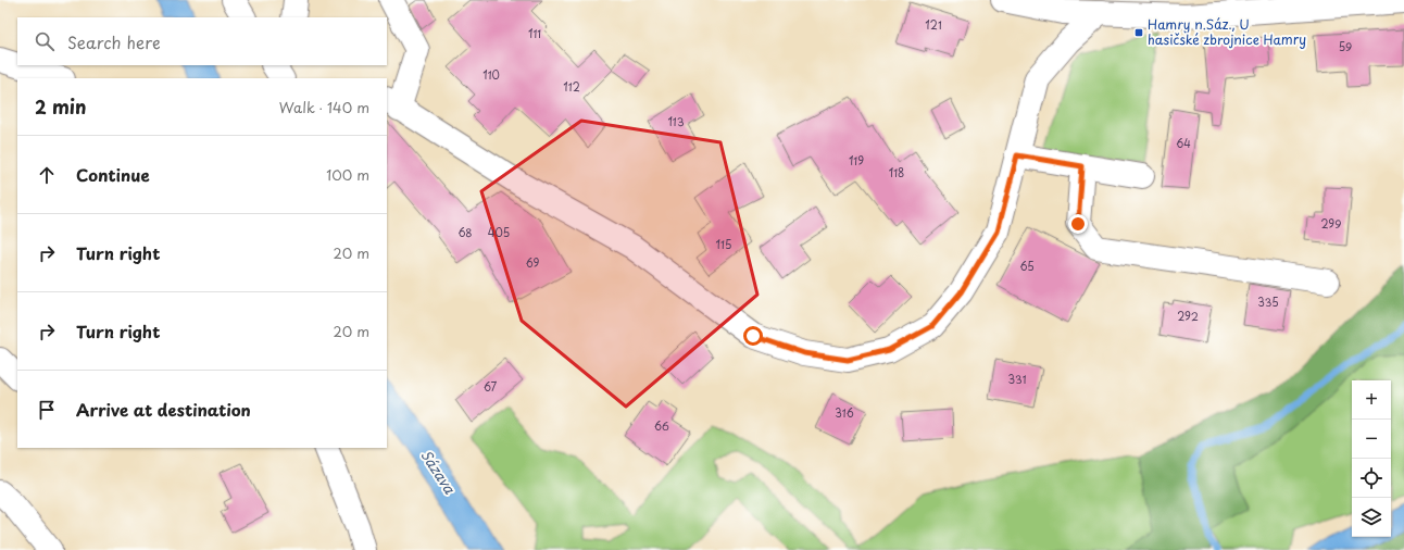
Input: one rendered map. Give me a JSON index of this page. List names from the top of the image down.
{
  "water": ["Sázava"],
  "places": {
    "transit": ["Hamry n.Sáz., U hasičské zbrojnice Hamry"]
  },
  "house_numbers": [
    "121",
    "111",
    "59",
    "110",
    "112",
    "113",
    "64",
    "119",
    "118",
    "299",
    "68",
    "405",
    "115",
    "69",
    "65",
    "335",
    "292",
    "331",
    "67",
    "316",
    "66"
  ],
  "page": {
    "search": "Search here",
    "heading": ["2 min", "Walk · 140 m"],
    "list": [
      ["Continue", "100 m"],
      ["Turn right", "20 m"],
      ["Turn right", "20 m"],
      "Arrive at destination"
    ],
    "map_buttons": ["+", "−"]
  }
}
